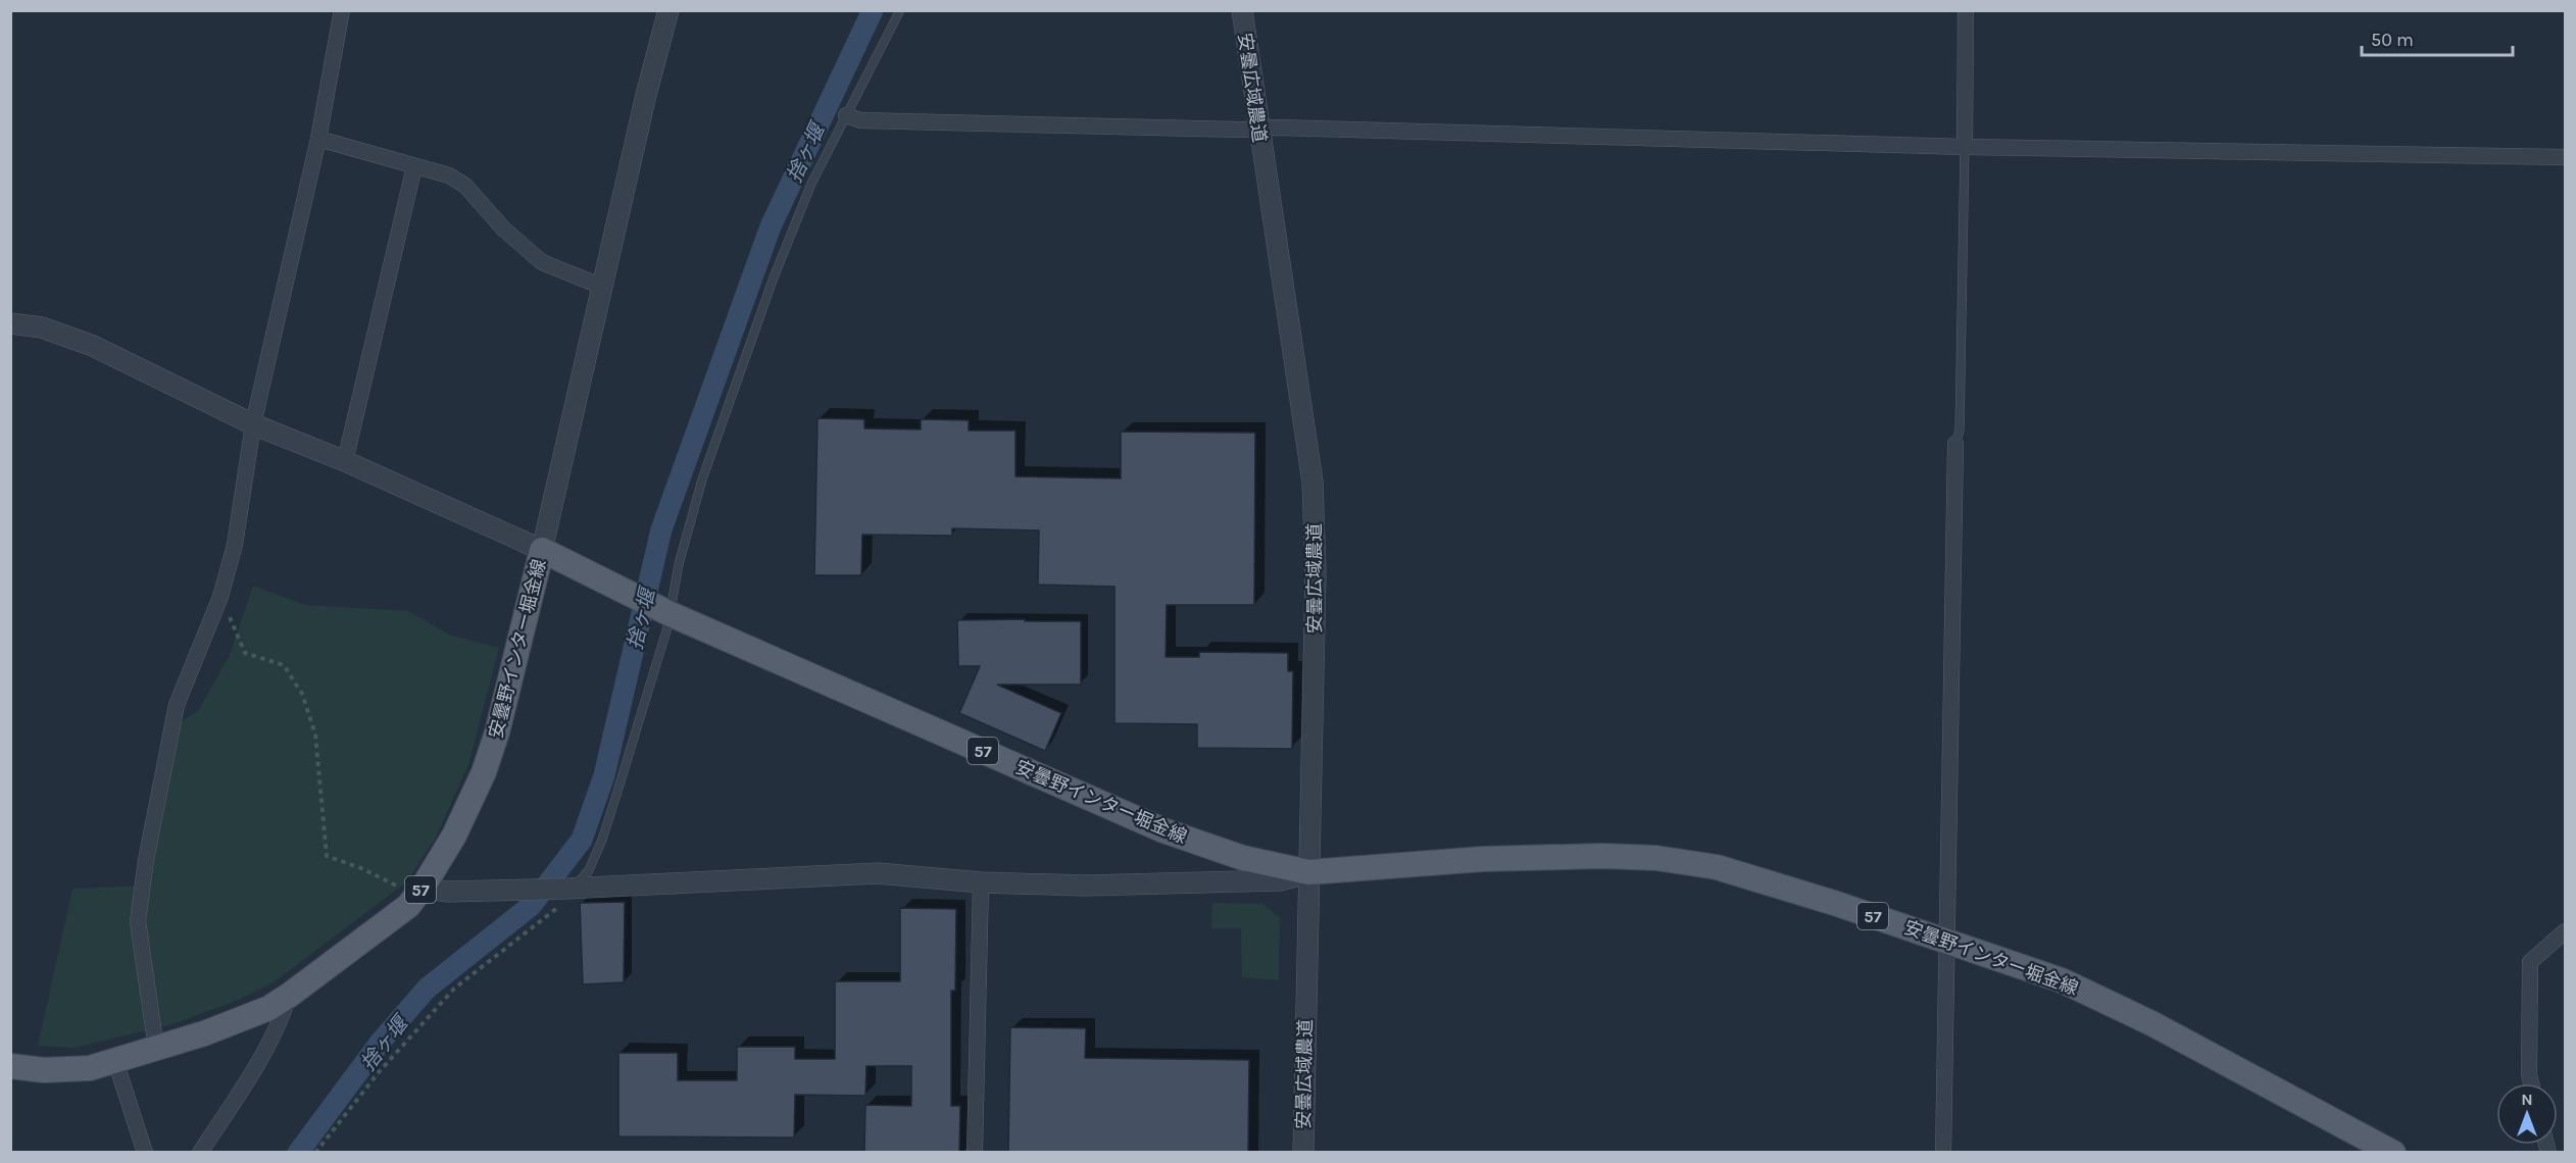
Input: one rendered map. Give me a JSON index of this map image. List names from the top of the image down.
{
  "streets": {
    "main road": ["安曇野インター堀金線", "57"],
    "street": ["安曇広域農道"]
  },
  "crossings": [
    ["安曇広域農道", "安曇野インター堀金線"]
  ],
  "water": ["捨ヶ堰"],
  "scale_bar": "50 m",
  "north": "top"
}
